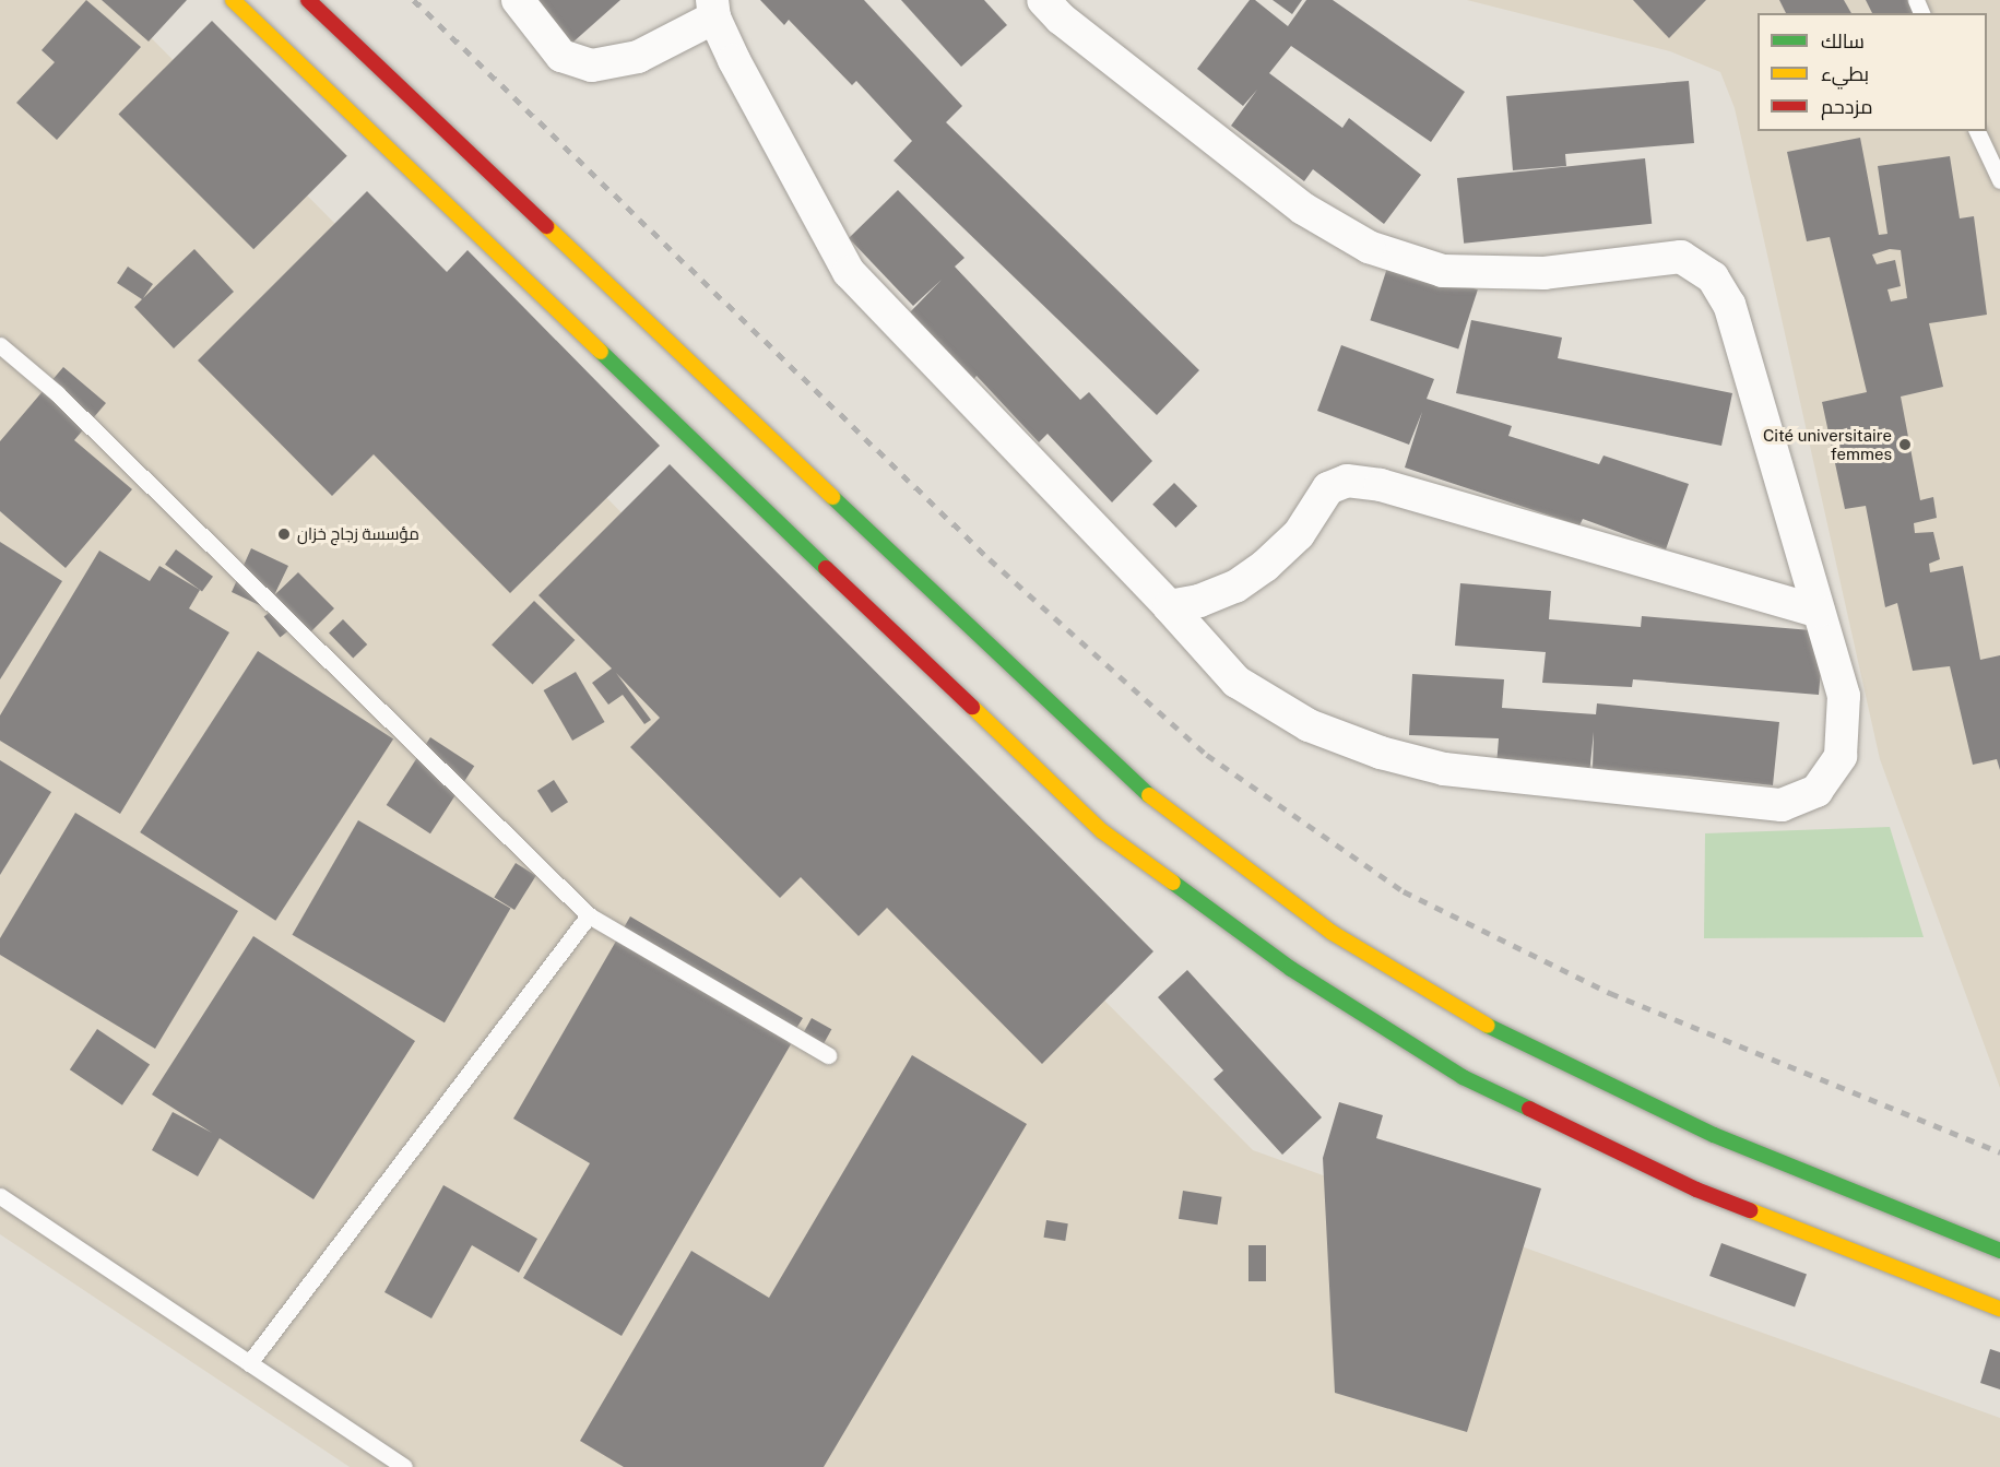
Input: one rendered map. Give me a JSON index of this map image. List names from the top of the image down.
{
  "places": ["Cité universitaire femmes", "مؤسسة زجاج خزان"],
  "legend": ["سالك", "بطيء", "مزدحم"]
}
